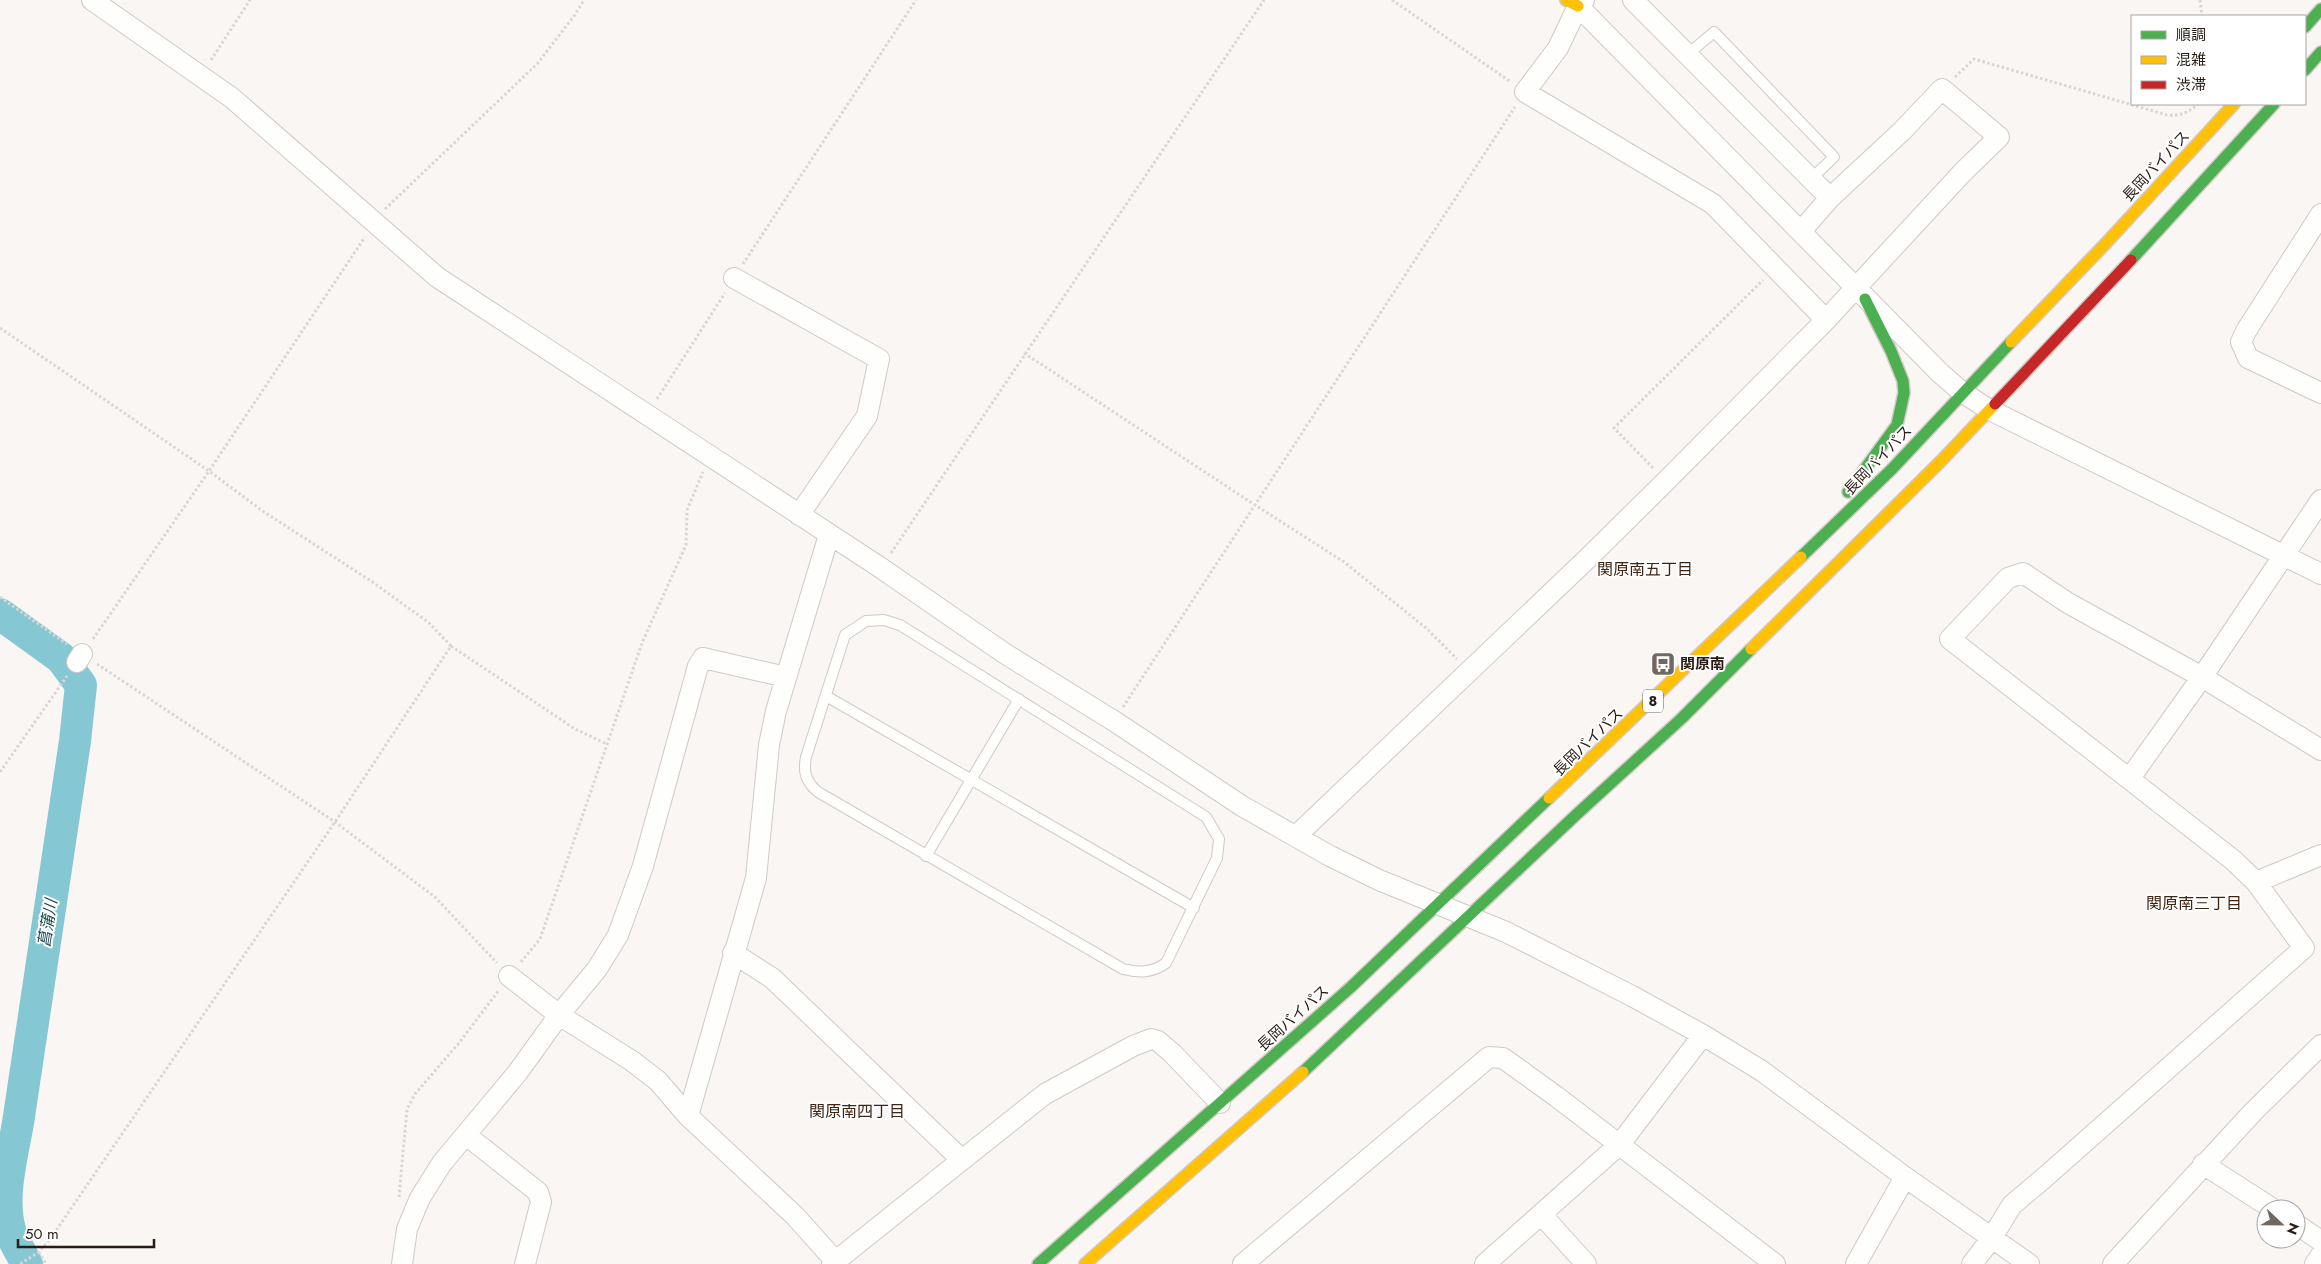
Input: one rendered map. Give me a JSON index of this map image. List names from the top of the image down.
{
  "streets": {
    "highway": ["長岡バイパス", "8"]
  },
  "districts": ["関原南五丁目", "関原南三丁目", "関原南四丁目"],
  "water": ["菖蒲川"],
  "places": {
    "bus stop": ["関原南"]
  },
  "legend": ["順調", "混雑", "渋滞"],
  "scale_bar": "50 m",
  "north": "right"
}
